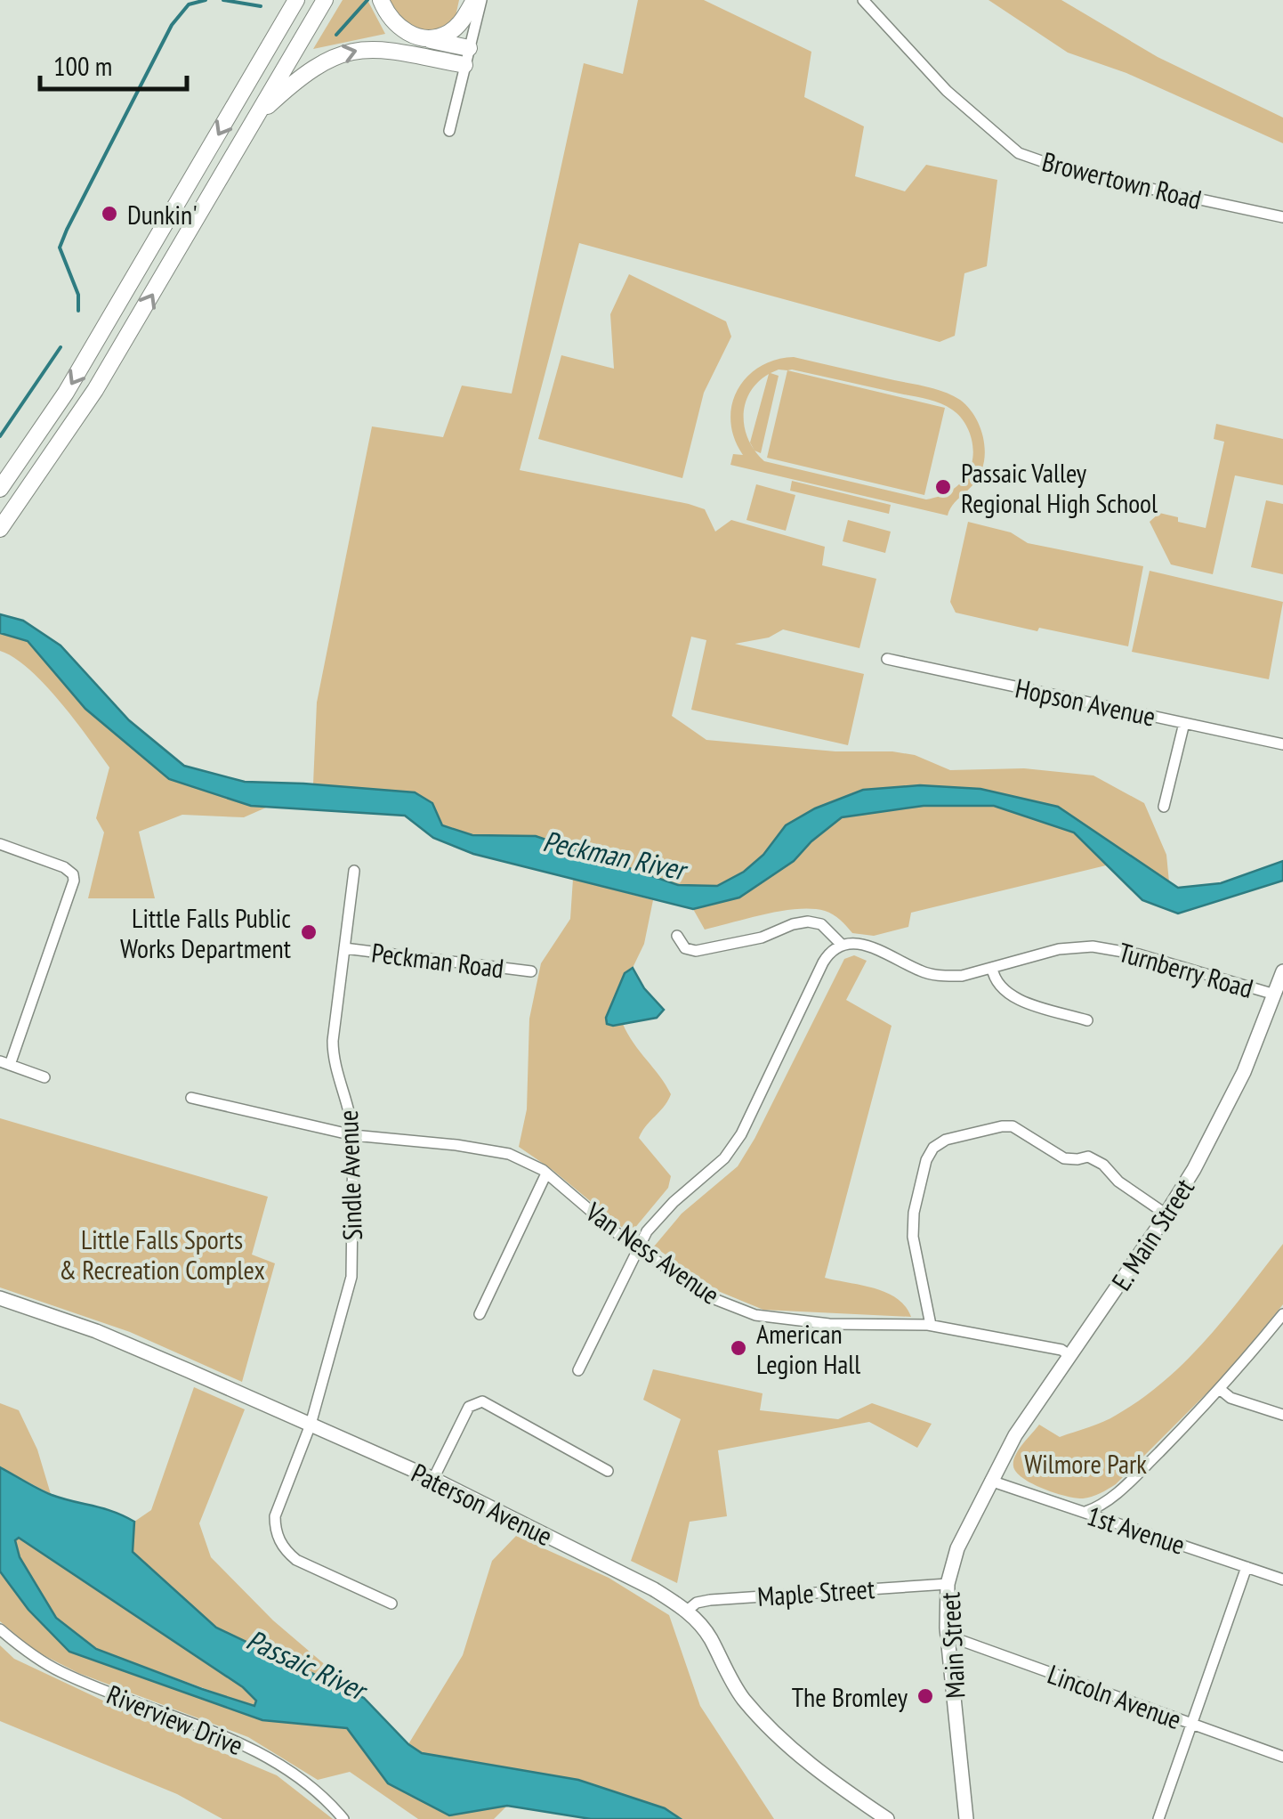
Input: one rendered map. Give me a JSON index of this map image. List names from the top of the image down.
{
  "streets": {
    "main road": ["E. Main Street", "Paterson Avenue", "Main Street"],
    "street": [
      "Browertown Road",
      "Hopson Avenue",
      "Peckman Road",
      "Turnberry Road",
      "Sindle Avenue",
      "Van Ness Avenue",
      "1st Avenue",
      "Maple Street",
      "Lincoln Avenue",
      "Riverview Drive"
    ]
  },
  "crossings": [
    ["Peckman Road", "Sindle Avenue"],
    ["Turnberry Road", "E. Main Street"],
    ["Sindle Avenue", "Van Ness Avenue"],
    ["Sindle Avenue", "Paterson Avenue"],
    ["E. Main Street", "Van Ness Avenue"],
    ["E. Main Street", "1st Avenue"],
    ["E. Main Street", "Main Street"],
    ["Paterson Avenue", "Maple Street"],
    ["1st Avenue", "Main Street"],
    ["Maple Street", "Main Street"],
    ["Main Street", "Lincoln Avenue"]
  ],
  "water": ["Peckman River", "Passaic River"],
  "parks": ["Little Falls Sports & Recreation Complex", "Wilmore Park"],
  "places": [
    "Dunkin'",
    "Passaic Valley Regional High School",
    "Little Falls Public Works Department",
    "American Legion Hall",
    "The Bromley"
  ],
  "scale_bar": "100 m"
}
